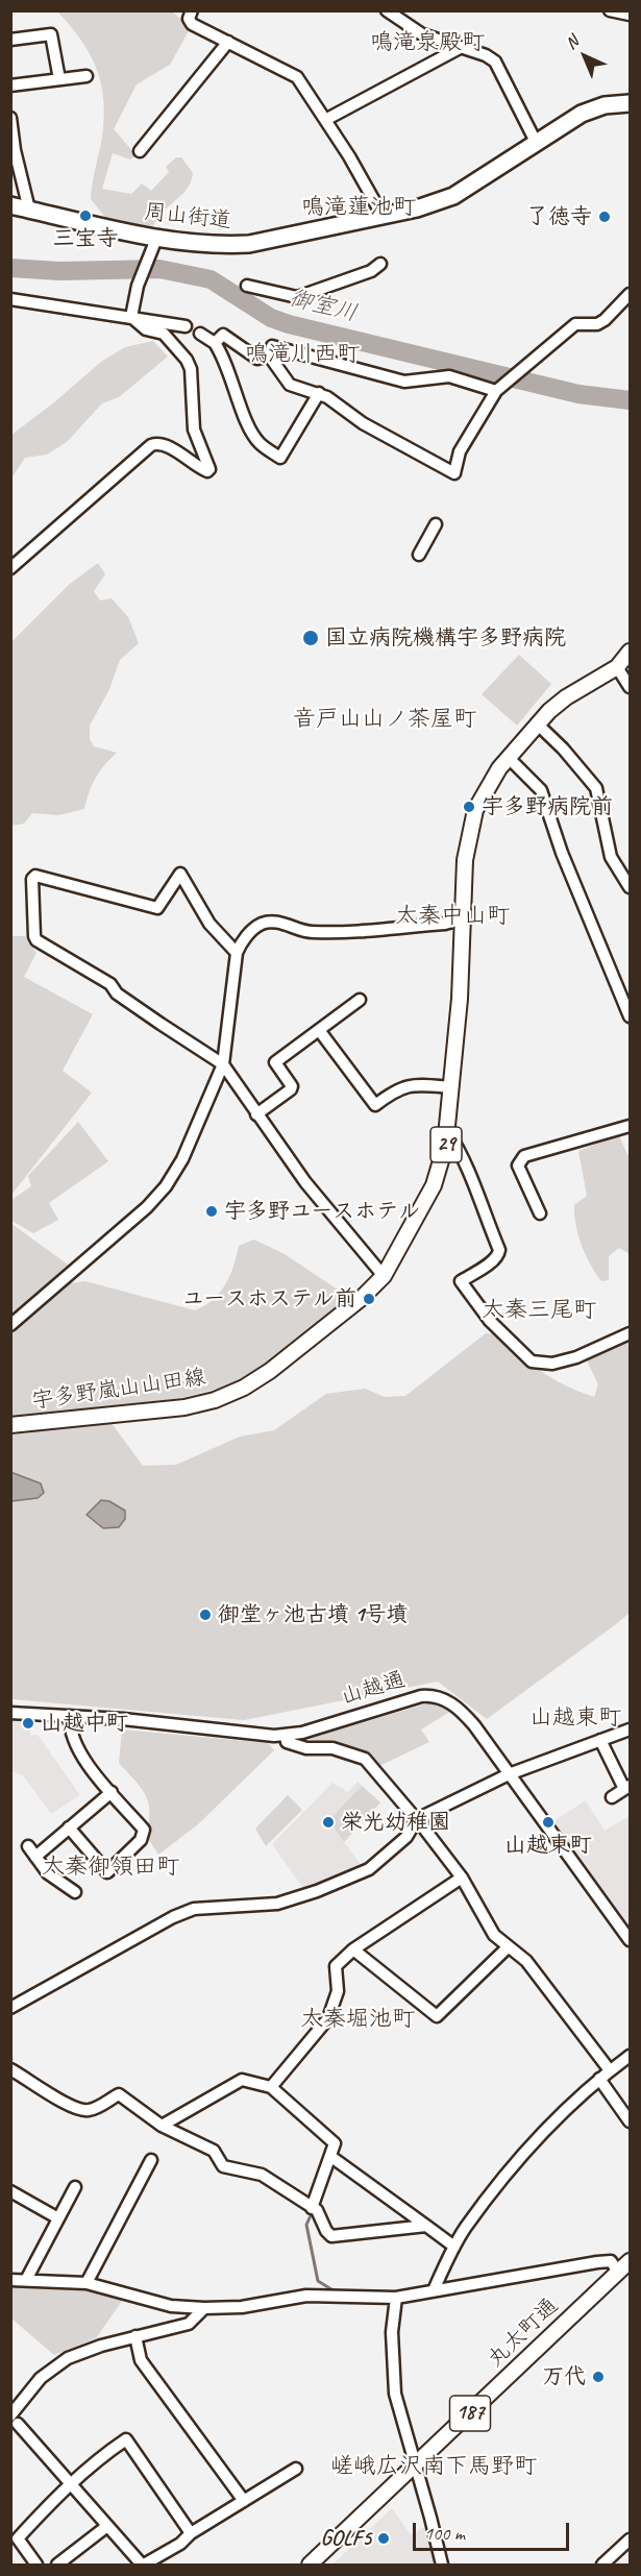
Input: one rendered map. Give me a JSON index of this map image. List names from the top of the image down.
{
  "streets": {
    "highway": ["周山街道"],
    "main road": [
      "29",
      "宇多野嵐山山田線",
      "丸太町通",
      "187"
    ],
    "street": ["山越通"]
  },
  "districts": [
    "鳴滝泉殿町",
    "鳴滝蓮池町",
    "鳴滝川西町",
    "音戸山山ノ茶屋町",
    "太秦中山町",
    "太秦三尾町",
    "山越東町",
    "太秦御領田町",
    "太秦堀池町",
    "嵯峨広沢南下馬野町"
  ],
  "water": ["御室川"],
  "places": [
    "三宝寺",
    "了徳寺",
    "国立病院機構宇多野病院",
    "宇多野病院前",
    "宇多野ユースホテル",
    "ユースホステル前",
    "御堂ヶ池古墳 1号墳",
    "山越中町",
    "栄光幼稚園",
    "山越東町",
    "万代",
    "GOLF5"
  ],
  "scale_bar": "100 m",
  "north": "top left"
}
